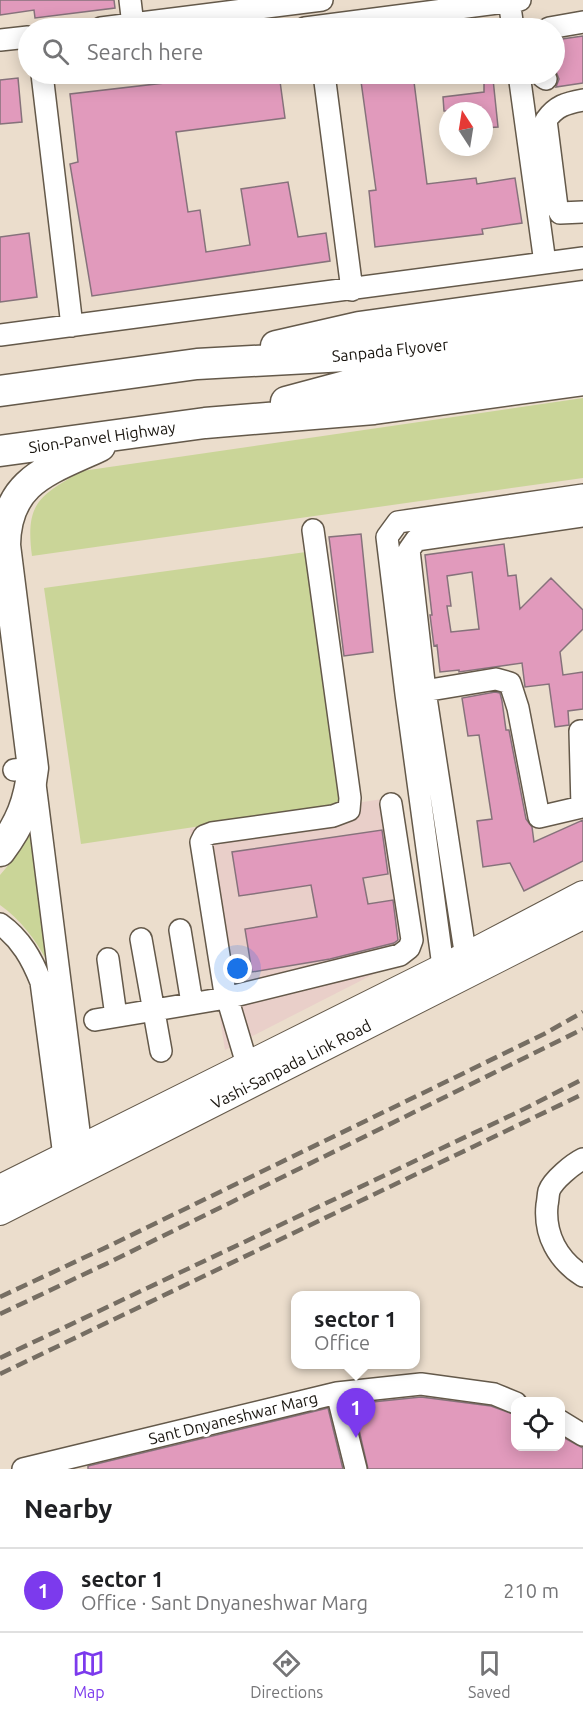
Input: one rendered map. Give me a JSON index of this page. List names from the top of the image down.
{
  "streets": {
    "highway": ["Sanpada Flyover", "Sion-Panvel Highway"],
    "main road": ["Vashi-Sanpada Link Road"],
    "street": ["Sant Dnyaneshwar Marg"]
  },
  "crossings": [
    ["Sanpada Flyover", "Sion-Panvel Highway"]
  ],
  "north": "top",
  "page": {
    "search": "Search here",
    "popup": ["sector 1", "Office"],
    "pins": "1",
    "heading": "Nearby",
    "list": [
      {
        "mark": "1",
        "name": "sector 1",
        "note": "Office · Sant Dnyaneshwar Marg",
        "value": "210 m"
      }
    ],
    "nav": ["Map", "Directions", "Saved"]
  }
}
